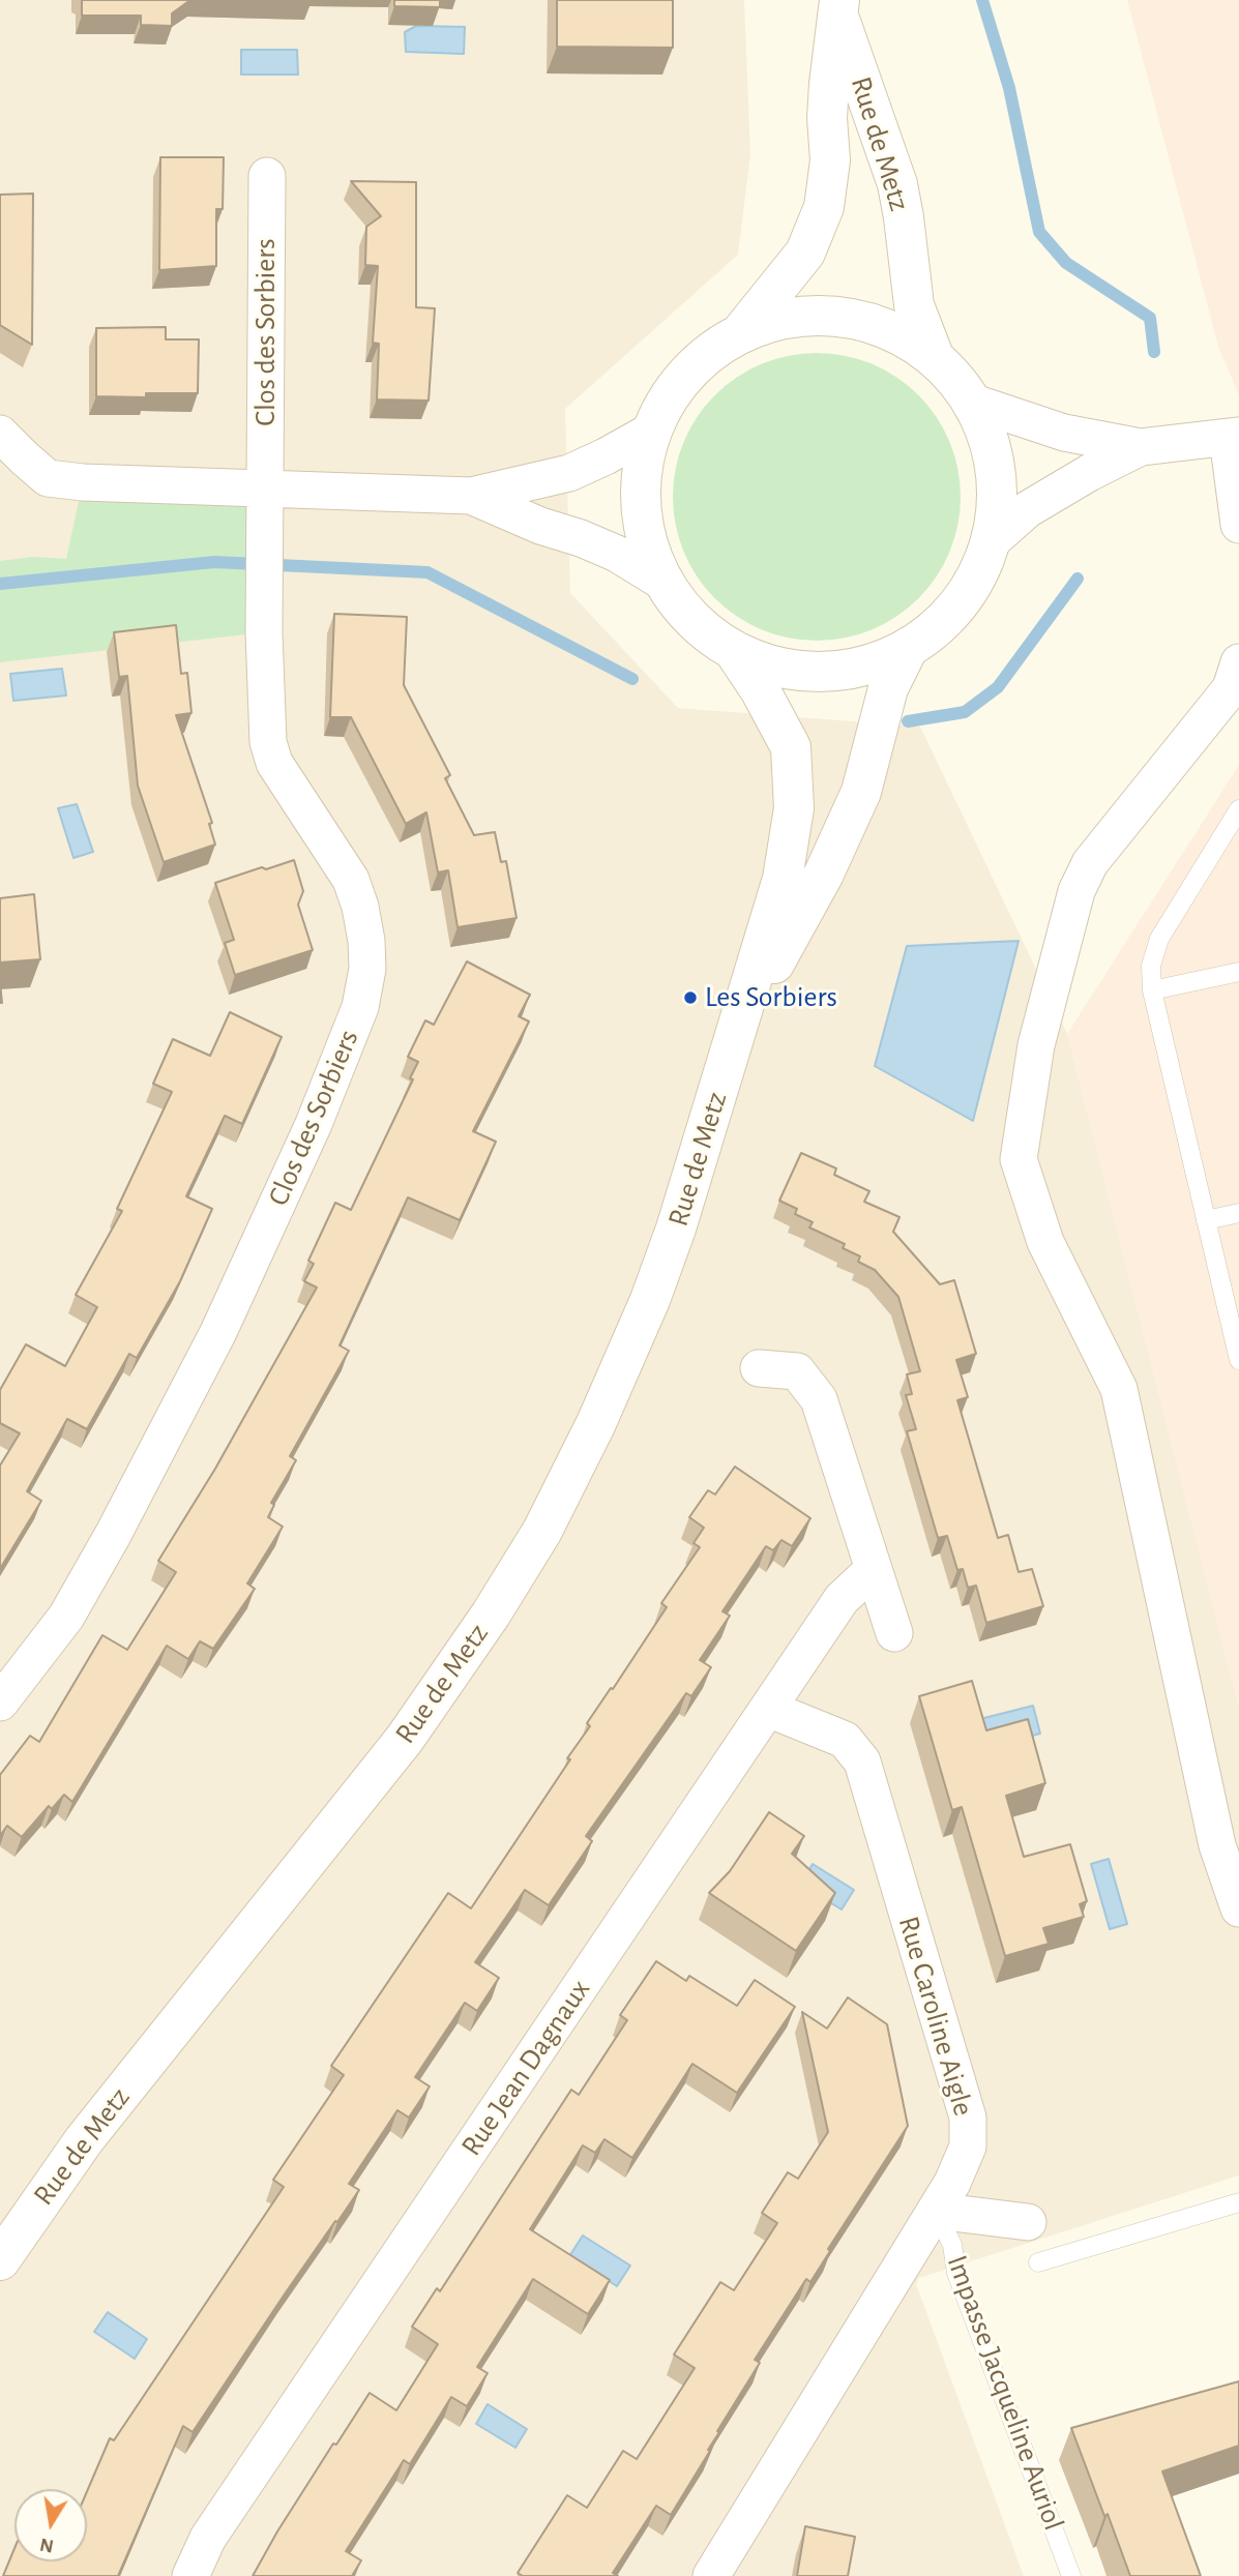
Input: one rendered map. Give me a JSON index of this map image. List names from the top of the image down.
{
  "streets": {
    "main road": ["Rue de Metz"],
    "street": ["Clos des Sorbiers", "Rue Caroline Aigle", "Rue Jean Dagnaux"],
    "lane": ["Impasse Jacqueline Auriol"]
  },
  "crossings": [
    ["Rue Caroline Aigle", "Rue Jean Dagnaux"],
    ["Rue Caroline Aigle", "Impasse Jacqueline Auriol"]
  ],
  "places": ["Les Sorbiers"],
  "north": "bottom"
}
